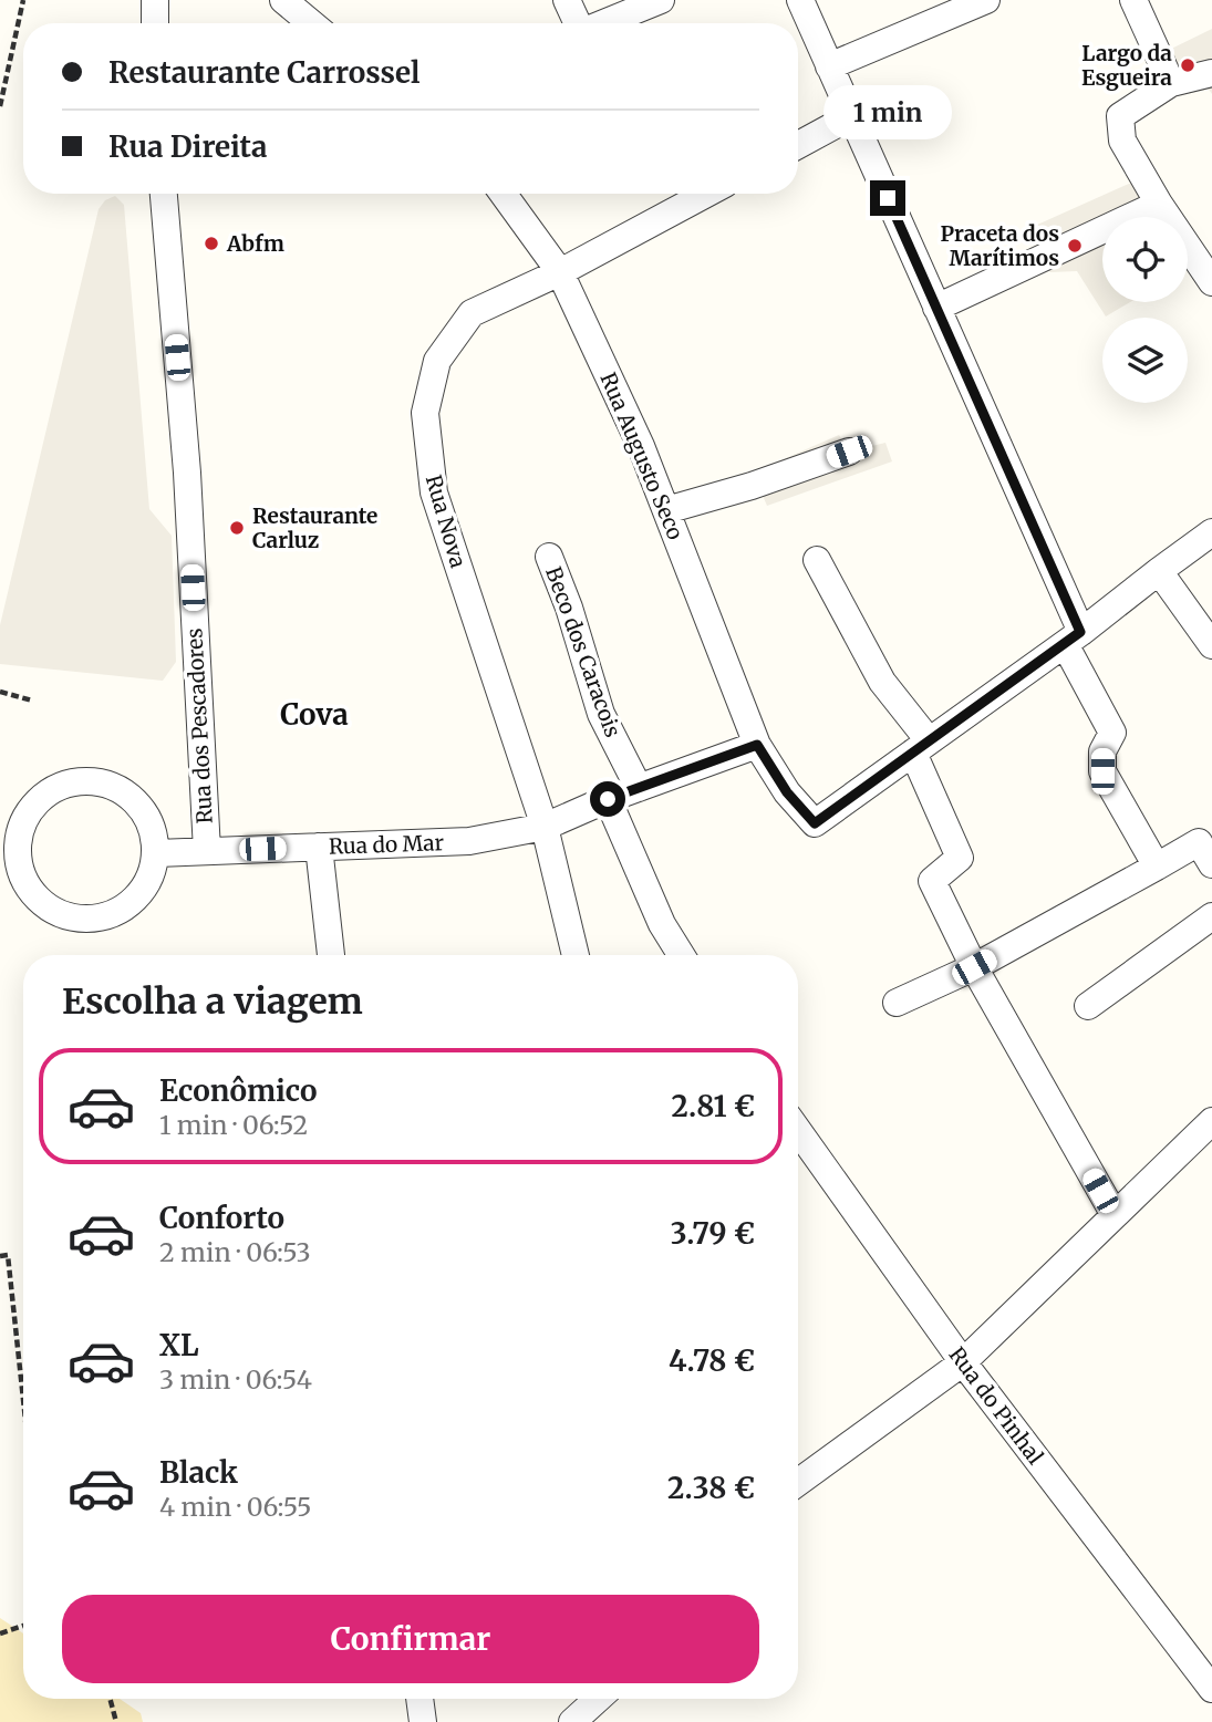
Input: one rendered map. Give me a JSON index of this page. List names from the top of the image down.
{
  "streets": {
    "street": [
      "Rua Augusto Seco",
      "Rua Nova",
      "Beco dos Caracois",
      "Rua dos Pescadores",
      "Rua do Mar",
      "Rua do Pinhal"
    ]
  },
  "crossings": [
    ["Rua Augusto Seco", "Rua Nova"],
    ["Rua Augusto Seco", "Rua do Mar"],
    ["Rua Nova", "Rua do Mar"],
    ["Beco dos Caracois", "Rua do Mar"],
    ["Rua dos Pescadores", "Rua do Mar"]
  ],
  "districts": ["Cova"],
  "places": [
    "Largo da Esgueira",
    "Abfm",
    "Praceta dos Marítimos",
    "Restaurante Carluz"
  ],
  "page": {
    "banner": ["Restaurante Carrossel", "Rua Direita"],
    "bubble": "1 min",
    "heading": "Escolha a viagem",
    "list": [
      {
        "name": "Econômico",
        "note": "1 min · 06:52",
        "value": "2.81 €"
      },
      {
        "name": "Conforto",
        "note": "2 min · 06:53",
        "value": "3.79 €"
      },
      {
        "name": "XL",
        "note": "3 min · 06:54",
        "value": "4.78 €"
      },
      {
        "name": "Black",
        "note": "4 min · 06:55",
        "value": "2.38 €"
      }
    ],
    "buttons": "Confirmar"
  }
}
